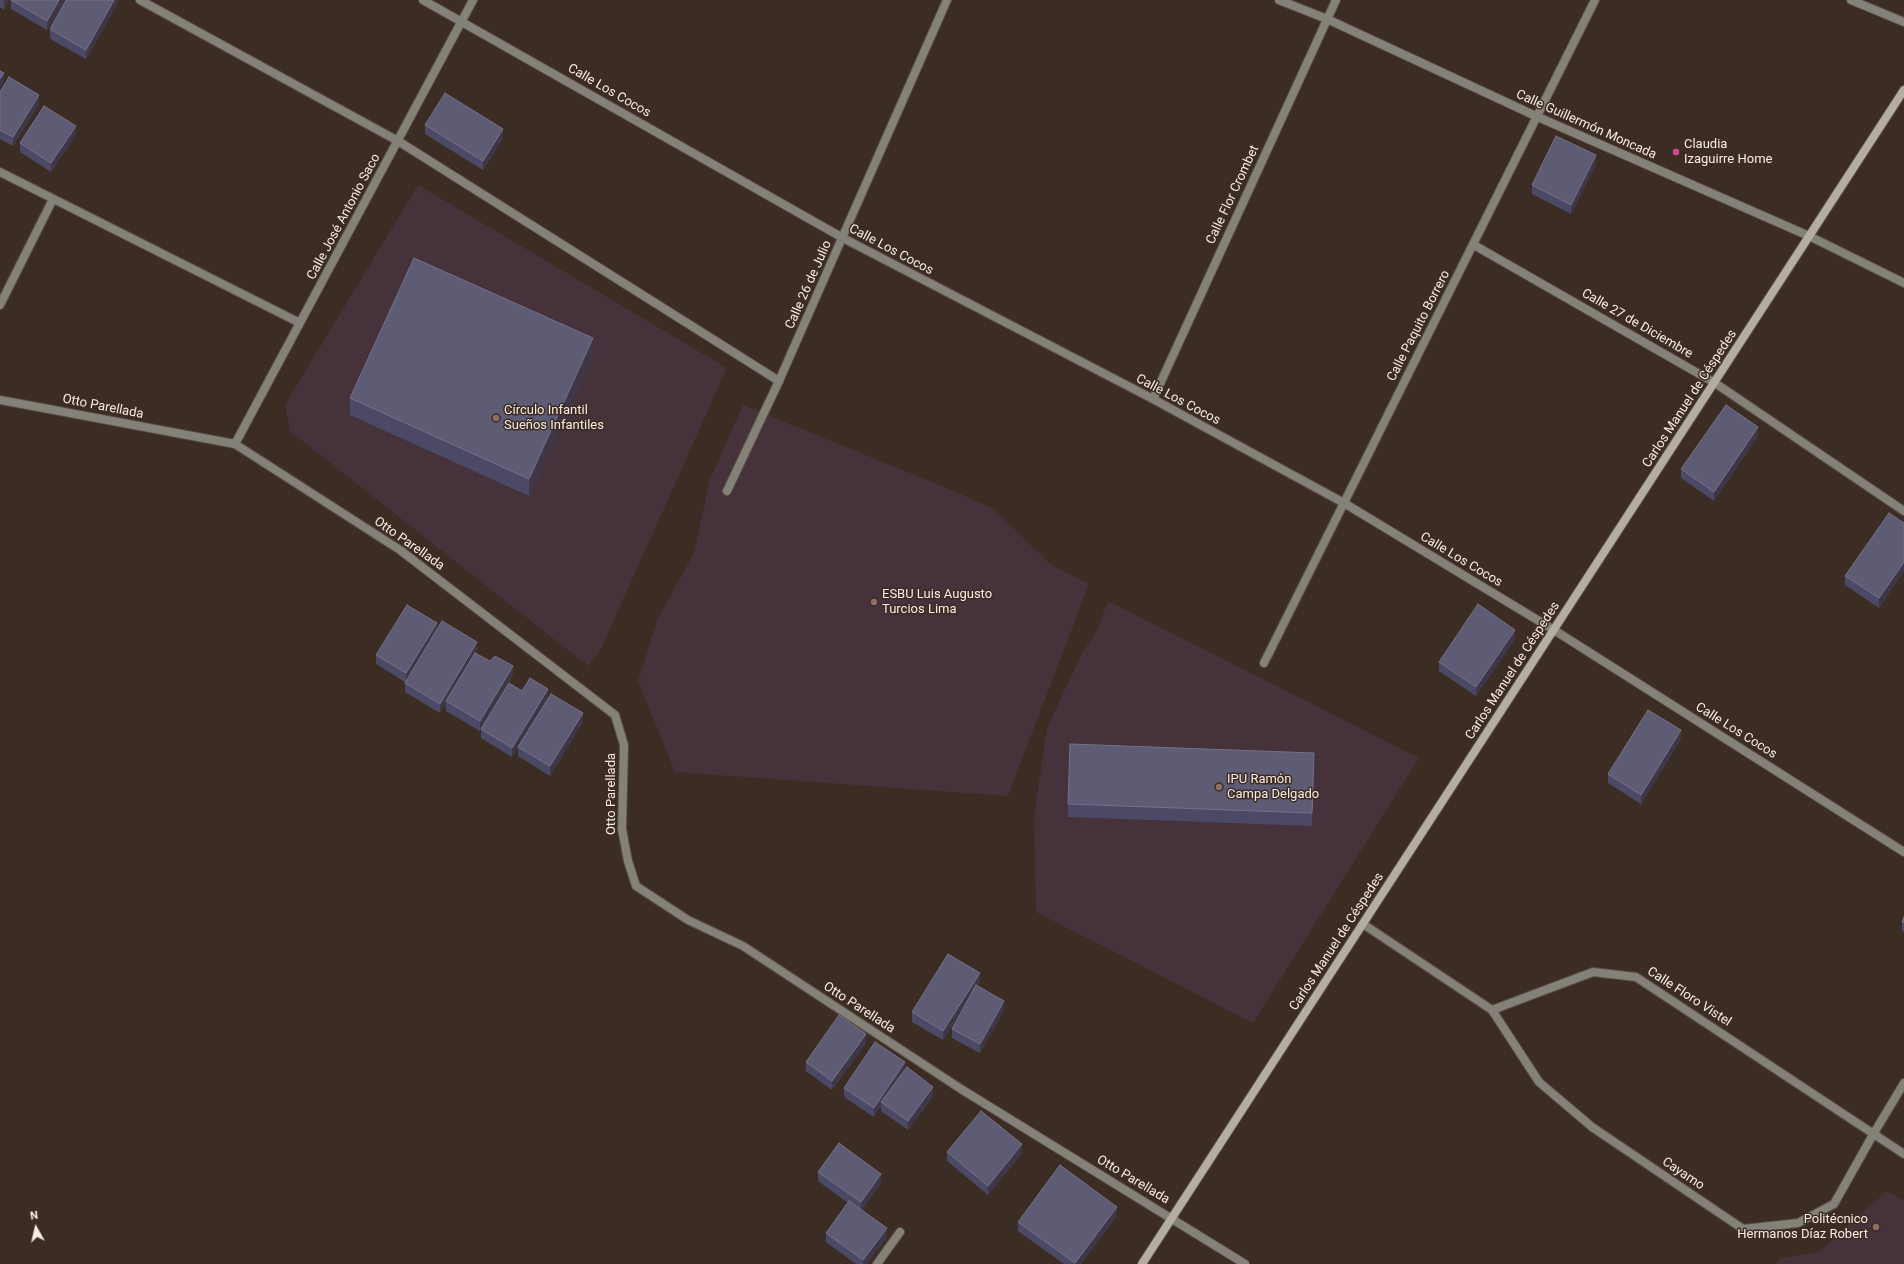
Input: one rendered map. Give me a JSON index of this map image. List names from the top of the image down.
{
  "streets": {
    "street": [
      "Calle Los Cocos",
      "Calle Guillermón Moncada",
      "Calle Flor Crombet",
      "Calle José Antonio Saco",
      "Calle 26 de Julio",
      "Calle 27 de Diciembre",
      "Calle Paquito Borrero",
      "Carlos Manuel de Céspedes",
      "Otto Parellada",
      "Calle Floro Vistel",
      "Cayamo"
    ]
  },
  "crossings": [
    ["Calle Los Cocos", "Calle Flor Crombet"],
    ["Calle Los Cocos", "Calle José Antonio Saco"],
    ["Calle Los Cocos", "Calle 26 de Julio"],
    ["Calle Los Cocos", "Calle Paquito Borrero"],
    ["Calle Los Cocos", "Carlos Manuel de Céspedes"],
    ["Calle Guillermón Moncada", "Calle Flor Crombet"],
    ["Calle Guillermón Moncada", "Calle Paquito Borrero"],
    ["Calle Guillermón Moncada", "Carlos Manuel de Céspedes"],
    ["Calle José Antonio Saco", "Otto Parellada"],
    ["Calle 27 de Diciembre", "Calle Paquito Borrero"],
    ["Calle 27 de Diciembre", "Carlos Manuel de Céspedes"],
    ["Carlos Manuel de Céspedes", "Otto Parellada"],
    ["Calle Floro Vistel", "Cayamo"]
  ],
  "places": [
    "Claudia Izaguirre Home",
    "Círculo Infantil Sueños Infantiles",
    "ESBU Luis Augusto Turcios Lima",
    "IPU Ramón Campa Delgado",
    "Politécnico Hermanos Díaz Robert"
  ],
  "north": "top"
}
